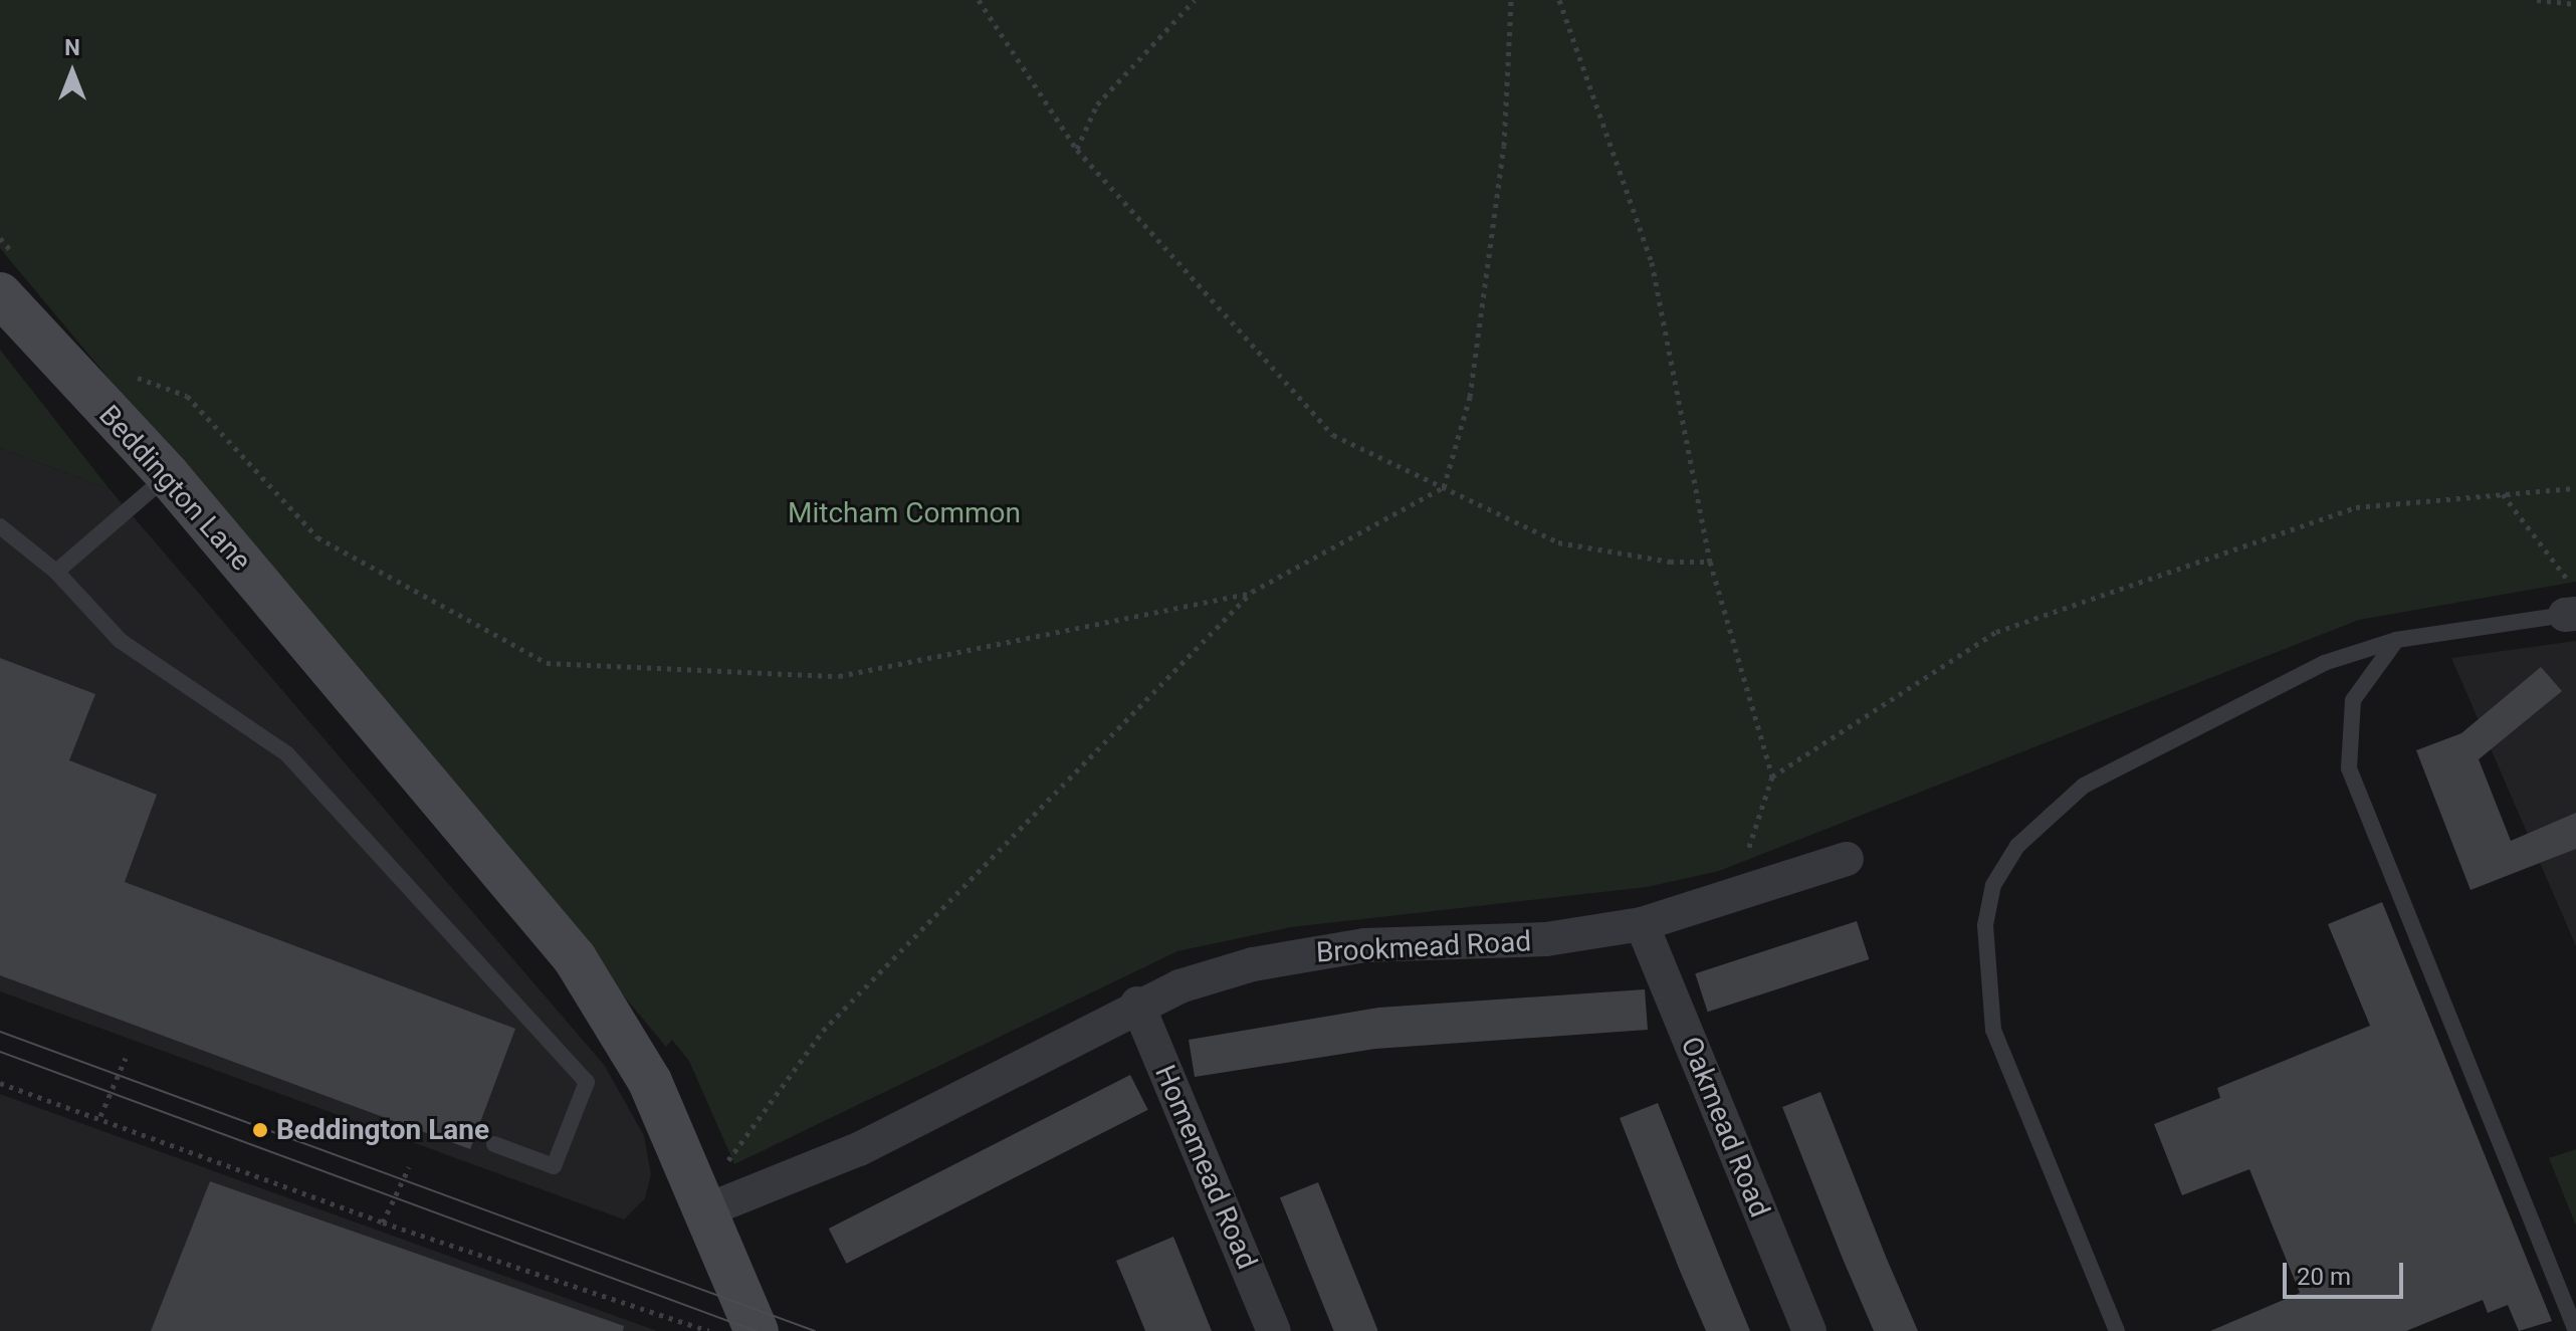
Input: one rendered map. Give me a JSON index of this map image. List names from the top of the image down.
{
  "streets": {
    "main road": ["Beddington Lane"],
    "street": ["Brookmead Road", "Oakmead Road", "Homemead Road"]
  },
  "crossings": [
    ["Beddington Lane", "Brookmead Road"],
    ["Brookmead Road", "Oakmead Road"],
    ["Brookmead Road", "Homemead Road"]
  ],
  "parks": ["Mitcham Common"],
  "places": ["Beddington Lane"],
  "scale_bar": "20 m",
  "north": "top"
}
